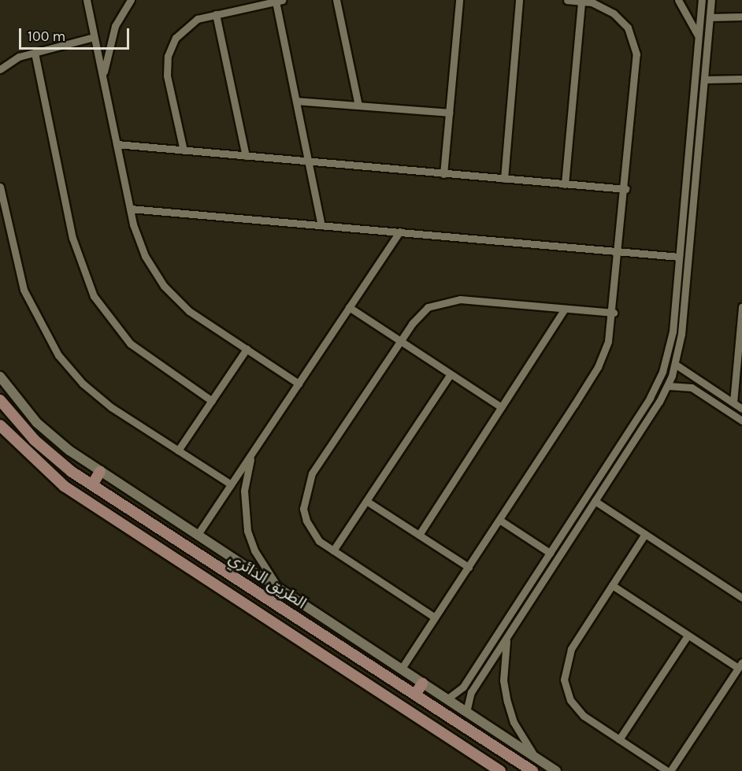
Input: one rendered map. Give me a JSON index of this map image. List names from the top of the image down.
{
  "streets": {
    "main road": ["الطريق الدائري"]
  },
  "scale_bar": "100 m"
}
